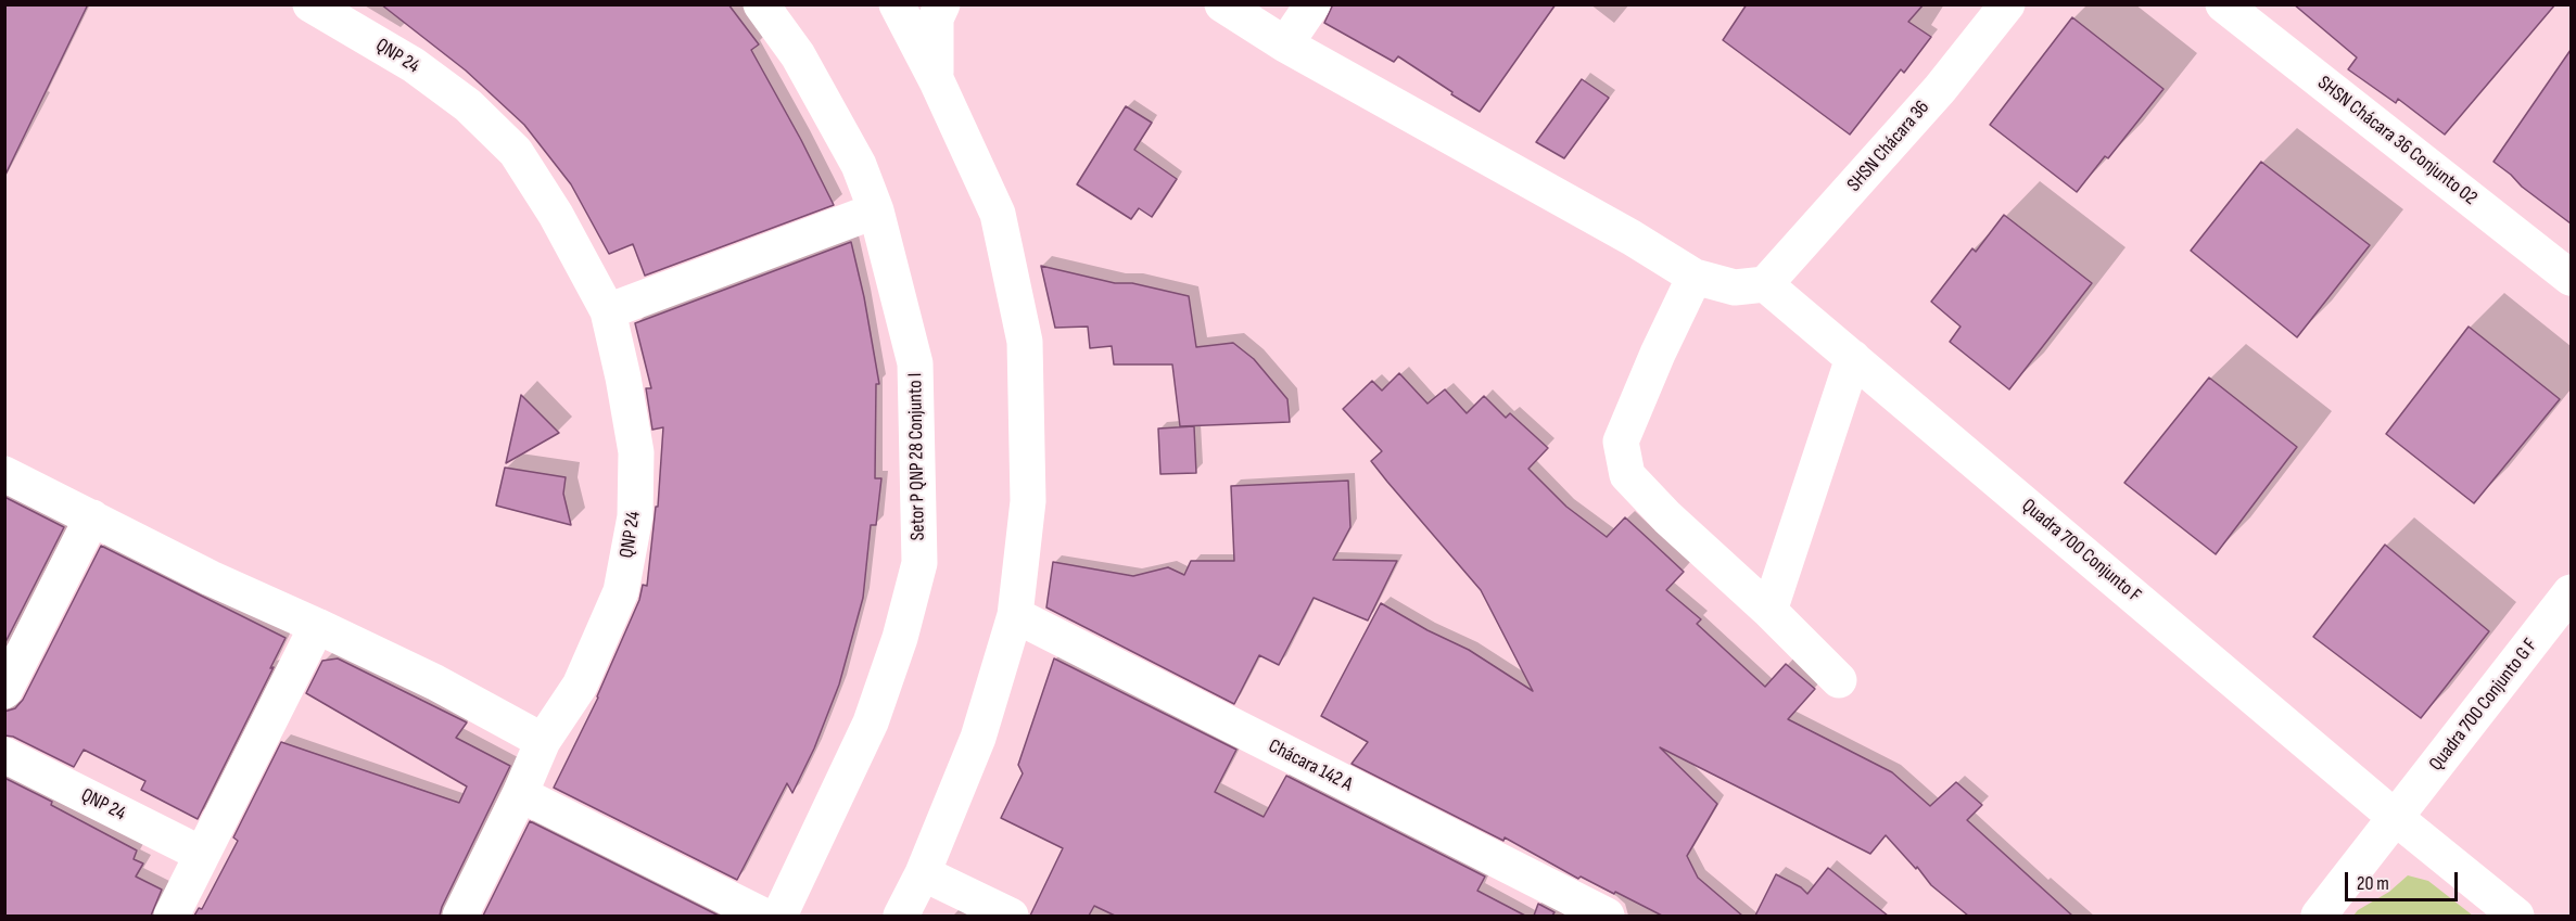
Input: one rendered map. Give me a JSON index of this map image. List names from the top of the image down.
{
  "streets": {
    "street": [
      "QNP 24",
      "SHSN Chácara 36 Conjunto 02",
      "SHSN Chácara 36",
      "Setor P QNP 28 Conjunto I",
      "Quadra 700 Conjunto F",
      "Quadra 700 Conjunto G F",
      "Chácara 142 A"
    ]
  },
  "crossings": [
    ["SHSN Chácara 36", "Quadra 700 Conjunto F"],
    ["Quadra 700 Conjunto F", "Quadra 700 Conjunto G F"]
  ],
  "scale_bar": "20 m"
}
